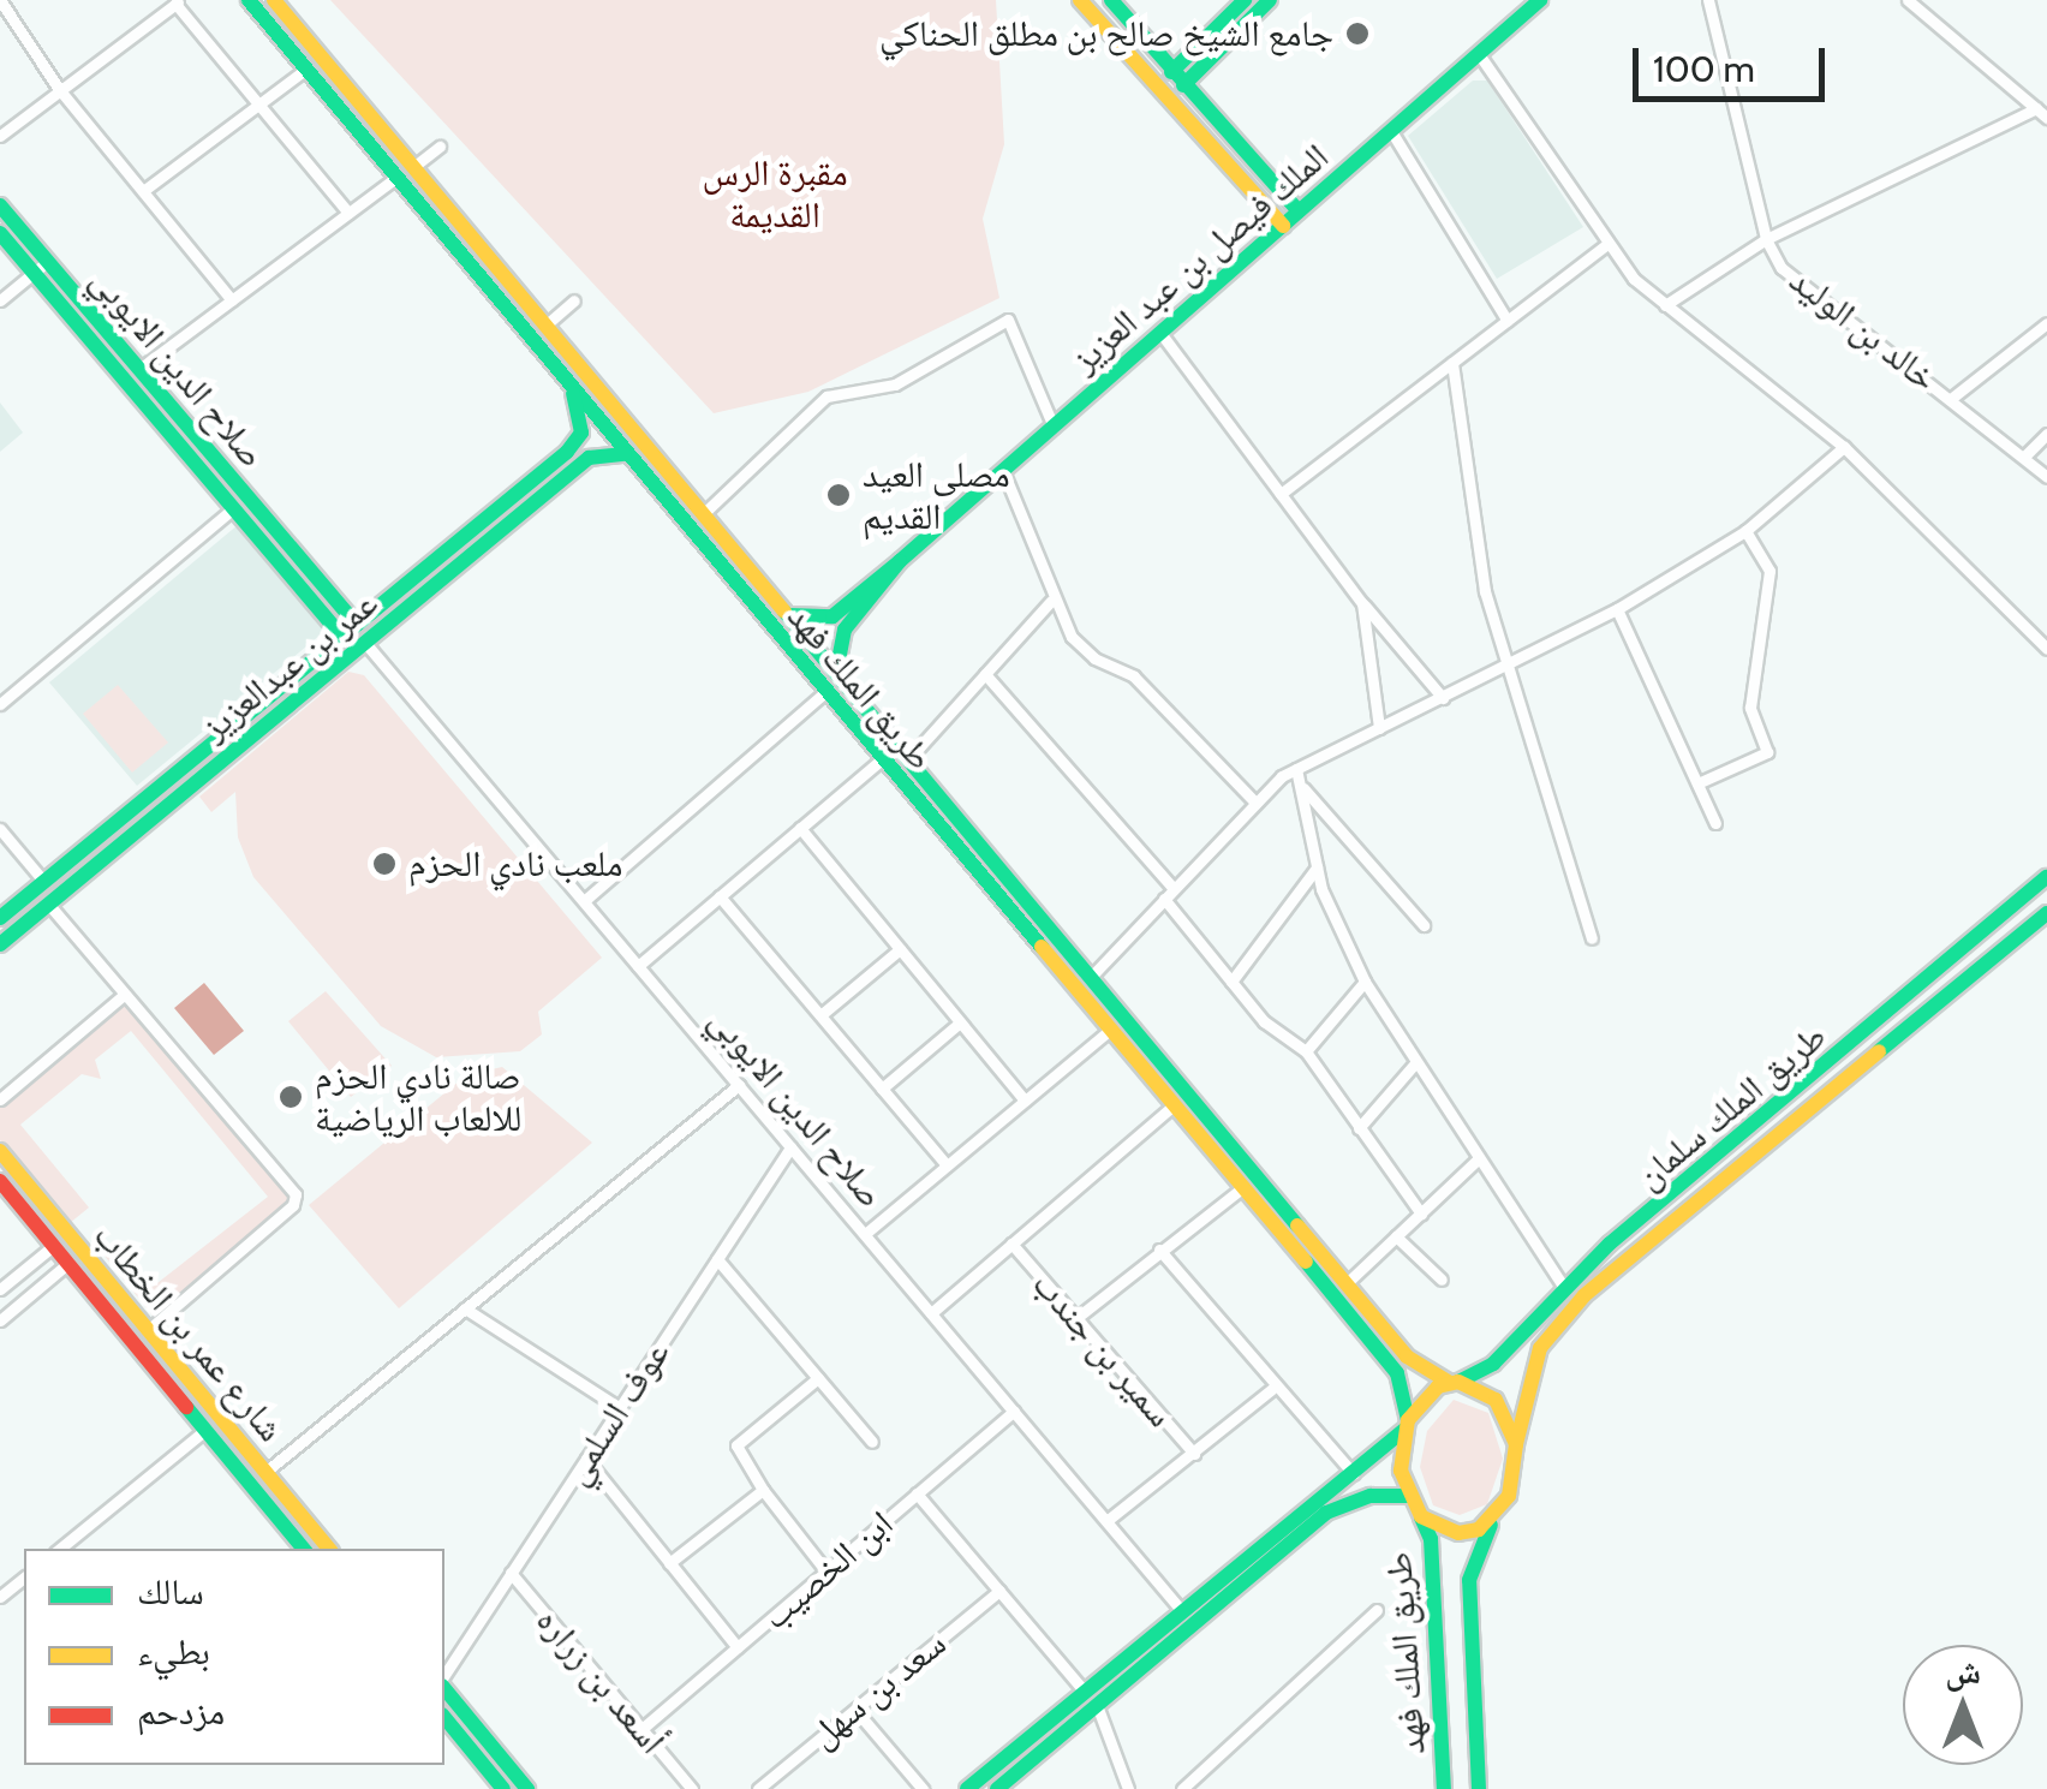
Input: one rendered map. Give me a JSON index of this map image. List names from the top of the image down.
{
  "streets": {
    "main road": [
      "الملك فيصل بن عبد العزيز",
      "صلاح الدين الايوبي",
      "عمر بن عبدالعزيز",
      "طريق الملك فهد",
      "طريق الملك سلمان",
      "شارع عمر بن الخطاب"
    ],
    "street": [
      "خالد بن الوليد",
      "سمير بن جندب",
      "عوف السلمي",
      "ابن الخصيب",
      "أسعد بن زراره",
      "سعد بن سهل"
    ]
  },
  "crossings": [
    ["صلاح الدين الايوبي", "عمر بن عبدالعزيز"],
    ["صلاح الدين الايوبي", "عوف السلمي"],
    ["صلاح الدين الايوبي", "ابن الخصيب"],
    ["عمر بن عبدالعزيز", "طريق الملك فهد"],
    ["طريق الملك فهد", "طريق الملك سلمان"],
    ["عوف السلمي", "أسعد بن زراره"],
    ["ابن الخصيب", "أسعد بن زراره"]
  ],
  "parks": ["مقبرة الرس القديمة"],
  "places": [
    "جامع الشيخ صالح بن مطلق الحناكي",
    "مصلى العيد القديم",
    "ملعب نادي الحزم",
    "صالة نادي الحزم للالعاب الرياضية"
  ],
  "legend": ["سالك", "بطيء", "مزدحم"],
  "scale_bar": "100 m",
  "north": "top"
}
